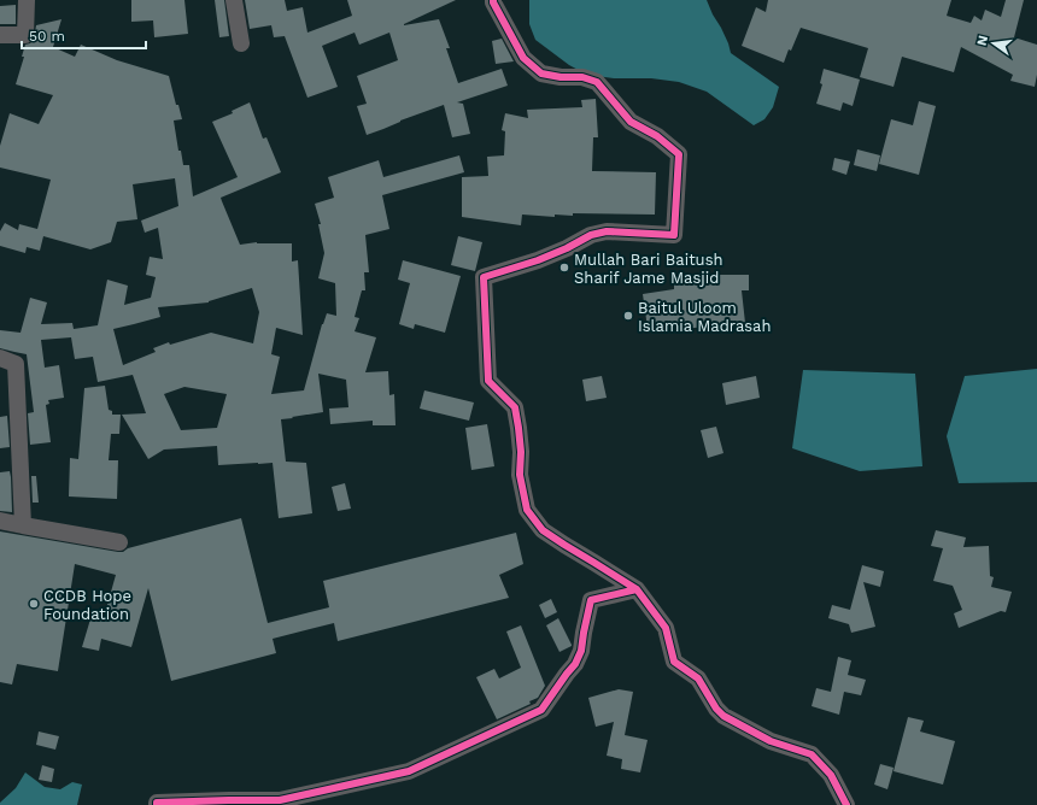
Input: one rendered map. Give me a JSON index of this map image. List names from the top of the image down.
{
  "places": ["Mullah Bari Baitush Sharif Jame Masjid", "Baitul Uloom Islamia Madrasah", "CCDB Hope Foundation"],
  "scale_bar": "50 m",
  "north": "left"
}
